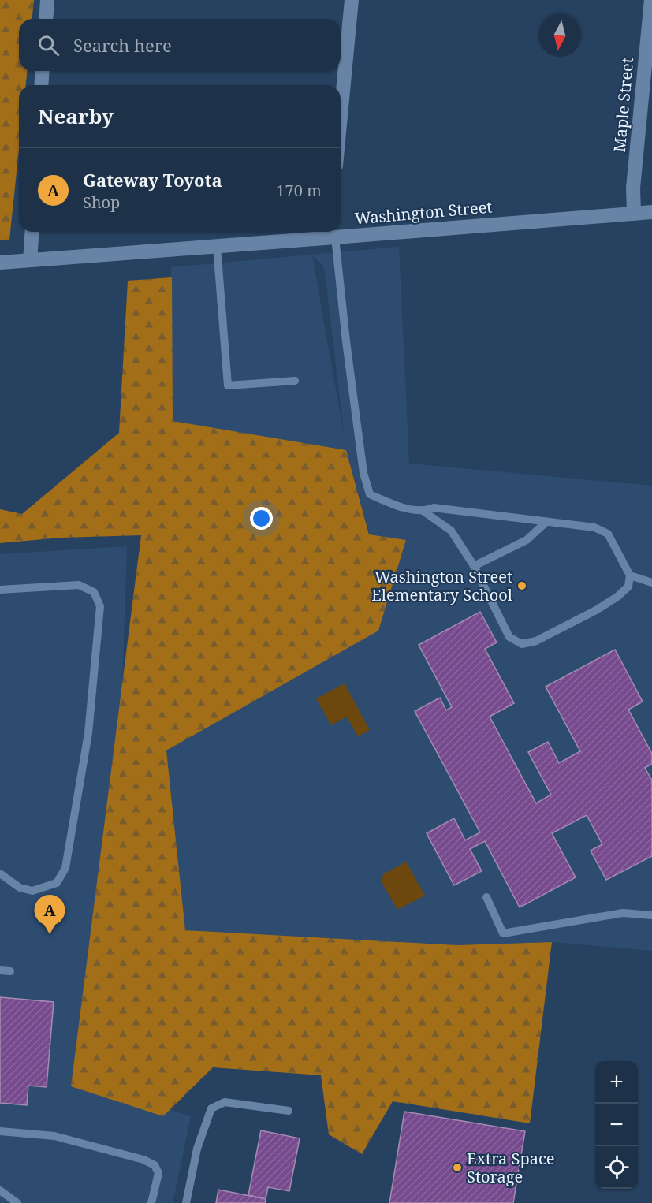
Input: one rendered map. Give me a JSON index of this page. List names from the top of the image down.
{
  "streets": {
    "main road": ["Maple Street", "Washington Street"]
  },
  "crossings": [
    ["Maple Street", "Washington Street"]
  ],
  "places": ["Washington Street Elementary School", "Extra Space Storage"],
  "north": "bottom",
  "page": {
    "search": "Search here",
    "heading": "Nearby",
    "list": [
      {
        "mark": "A",
        "name": "Gateway Toyota",
        "note": "Shop",
        "value": "170 m"
      }
    ],
    "pins": "A",
    "map_buttons": ["+", "−"]
  }
}
